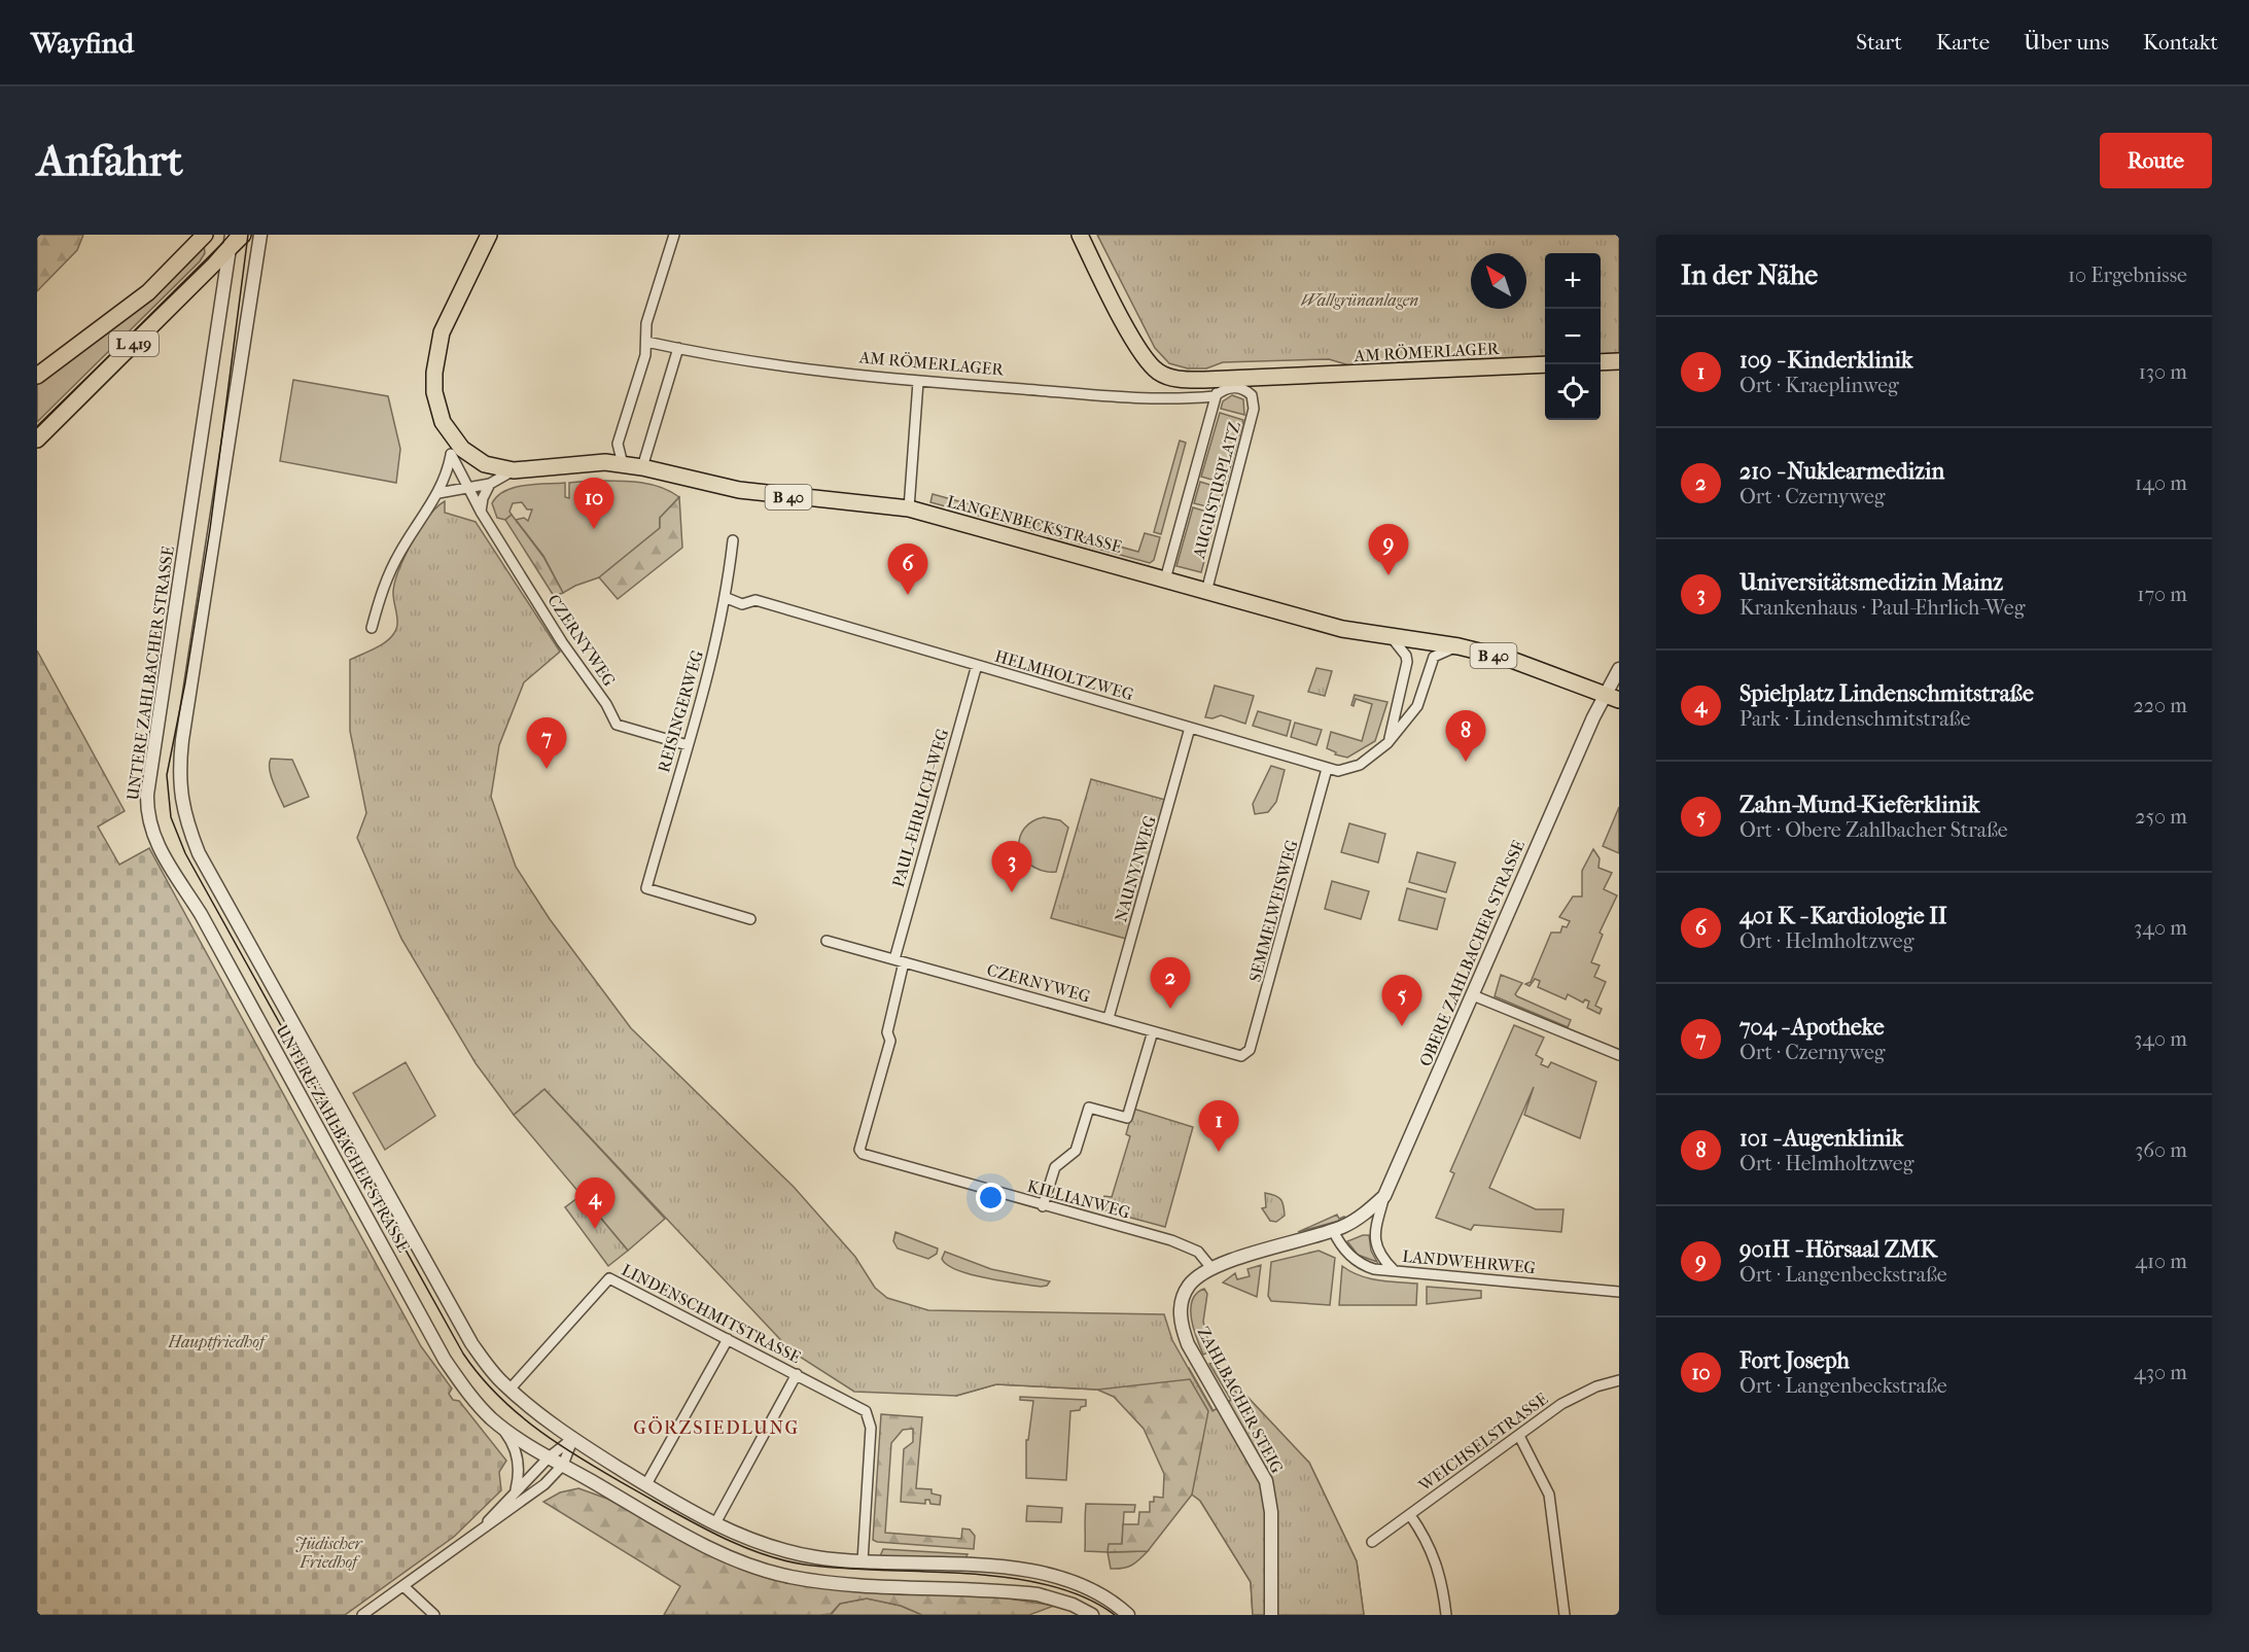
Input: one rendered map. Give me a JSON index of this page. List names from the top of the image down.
{
  "streets": {
    "main road": [
      "L 419",
      "AM RÖMERLAGER",
      "B 40",
      "LANGENBECKSTRASSE"
    ],
    "street": [
      "AUGUSTUSPLATZ",
      "CZERNYWEG",
      "UNTERE ZAHLBACHER STRASSE",
      "HELMHOLTZWEG",
      "REISINGERWEG",
      "PAUL-EHRLICH-WEG",
      "NAUNYNWEG",
      "SEMMELWEISWEG",
      "OBERE ZAHLBACHER STRASSE",
      "KILLIANWEG",
      "LANDWEHRWEG",
      "LINDENSCHMITSTRASSE",
      "ZAHLBACHER STEIG",
      "WEICHSELSTRASSE"
    ]
  },
  "crossings": [
    ["L 419", "UNTERE ZAHLBACHER STRASSE"],
    ["AM RÖMERLAGER", "AUGUSTUSPLATZ"],
    ["AUGUSTUSPLATZ", "LANGENBECKSTRASSE"],
    ["B 40", "LANGENBECKSTRASSE"],
    ["B 40", "CZERNYWEG"],
    ["LANGENBECKSTRASSE", "CZERNYWEG"],
    ["LANGENBECKSTRASSE", "HELMHOLTZWEG"],
    ["LANGENBECKSTRASSE", "OBERE ZAHLBACHER STRASSE"],
    ["CZERNYWEG", "REISINGERWEG"],
    ["CZERNYWEG", "PAUL-EHRLICH-WEG"],
    ["CZERNYWEG", "NAUNYNWEG"],
    ["CZERNYWEG", "SEMMELWEISWEG"],
    ["UNTERE ZAHLBACHER STRASSE", "LINDENSCHMITSTRASSE"],
    ["HELMHOLTZWEG", "REISINGERWEG"],
    ["HELMHOLTZWEG", "PAUL-EHRLICH-WEG"],
    ["HELMHOLTZWEG", "NAUNYNWEG"],
    ["HELMHOLTZWEG", "SEMMELWEISWEG"],
    ["PAUL-EHRLICH-WEG", "KILLIANWEG"],
    ["OBERE ZAHLBACHER STRASSE", "LANDWEHRWEG"],
    ["OBERE ZAHLBACHER STRASSE", "ZAHLBACHER STEIG"],
    ["KILLIANWEG", "ZAHLBACHER STEIG"],
    ["LANDWEHRWEG", "ZAHLBACHER STEIG"]
  ],
  "districts": ["GÖRZSIEDLUNG"],
  "parks": ["Wallgrünanlagen", "Hauptfriedhof", "Jüdischer Friedhof"],
  "north": "top left",
  "page": {
    "header": "Wayfind",
    "nav": [
      "Start",
      "Karte",
      "Über uns",
      "Kontakt"
    ],
    "buttons": "Route",
    "title": "Anfahrt",
    "heading": ["In der Nähe", "10 Ergebnisse"],
    "map_buttons": ["+", "−"],
    "list": [
      {
        "mark": "1",
        "name": "109 - Kinderklinik",
        "note": "Ort · Kraeplinweg",
        "value": "130 m"
      },
      {
        "mark": "2",
        "name": "210 - Nuklearmedizin",
        "note": "Ort · Czernyweg",
        "value": "140 m"
      },
      {
        "mark": "3",
        "name": "Universitätsmedizin Mainz",
        "note": "Krankenhaus · Paul-Ehrlich-Weg",
        "value": "170 m"
      },
      {
        "mark": "4",
        "name": "Spielplatz Lindenschmitstraße",
        "note": "Park · Lindenschmitstraße",
        "value": "220 m"
      },
      {
        "mark": "5",
        "name": "Zahn-Mund-Kieferklinik",
        "note": "Ort · Obere Zahlbacher Straße",
        "value": "250 m"
      },
      {
        "mark": "6",
        "name": "401 K - Kardiologie II",
        "note": "Ort · Helmholtzweg",
        "value": "340 m"
      },
      {
        "mark": "7",
        "name": "704 - Apotheke",
        "note": "Ort · Czernyweg",
        "value": "340 m"
      },
      {
        "mark": "8",
        "name": "101 - Augenklinik",
        "note": "Ort · Helmholtzweg",
        "value": "360 m"
      },
      {
        "mark": "9",
        "name": "901H - Hörsaal ZMK",
        "note": "Ort · Langenbeckstraße",
        "value": "410 m"
      },
      {
        "mark": "10",
        "name": "Fort Joseph",
        "note": "Ort · Langenbeckstraße",
        "value": "430 m"
      }
    ],
    "pins": [
      "10",
      "9",
      "6",
      "8",
      "7",
      "3",
      "2",
      "5",
      "1",
      "4"
    ]
  }
}
